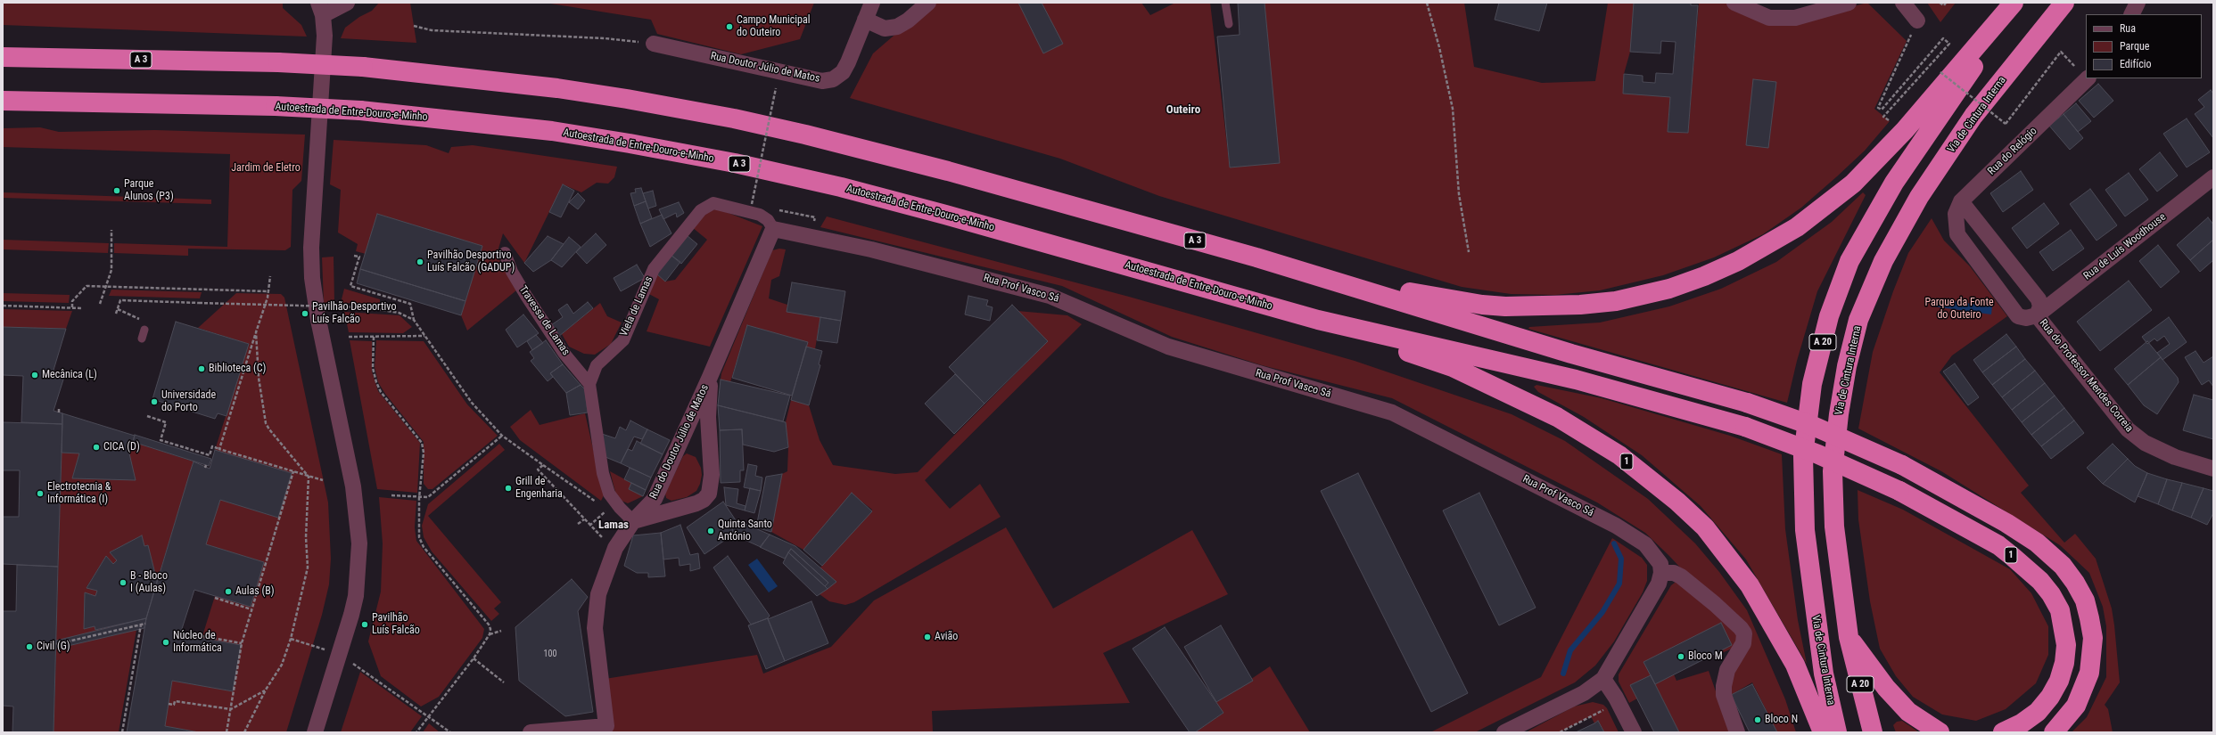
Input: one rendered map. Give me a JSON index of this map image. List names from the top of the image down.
{
  "streets": {
    "highway": [
      "A 3",
      "Autoestrada de Entre-Douro-e-Minho",
      "Via de Cintura Interna",
      "A 20",
      "1"
    ],
    "street": [
      "Rua Doutor Júlio de Matos",
      "Rua do Relógio",
      "Rua de Luís Woodhouse",
      "Rua Prof Vasco Sá",
      "Viela de Lamas",
      "Travessa de Lamas",
      "Rua do Professor Mendes Correia",
      "Rua do Doutor Júlio de Matos"
    ]
  },
  "crossings": [
    ["Autoestrada de Entre-Douro-e-Minho", "1"],
    ["Rua do Relógio", "Rua do Professor Mendes Correia"],
    ["Rua de Luís Woodhouse", "Rua do Professor Mendes Correia"],
    ["Rua Prof Vasco Sá", "Viela de Lamas"],
    ["Rua Prof Vasco Sá", "Rua do Doutor Júlio de Matos"],
    ["Viela de Lamas", "Travessa de Lamas"],
    ["Viela de Lamas", "Rua do Doutor Júlio de Matos"]
  ],
  "districts": ["Outeiro", "Lamas"],
  "parks": ["Jardim de Eletro", "Parque da Fonte do Outeiro"],
  "places": [
    "Campo Municipal do Outeiro",
    "Parque Alunos (P3)",
    "Pavilhão Desportivo Luís Falcão (GADUP)",
    "Pavilhão Desportivo Luís Falcão",
    "Biblioteca (C)",
    "Mecânica (L)",
    "Universidade do Porto",
    "CICA (D)",
    "Grill de Engenharia",
    "Electrotecnia & Informática (I)",
    "Quinta Santo António",
    "B - Bloco I (Aulas)",
    "Aulas (B)",
    "Pavilhão Luís Falcão",
    "Avião",
    "Núcleo de Informática",
    "Civil (G)",
    "Bloco M",
    "Bloco N"
  ],
  "house_numbers": ["100"],
  "legend": ["Rua", "Parque", "Edifício"]
}
